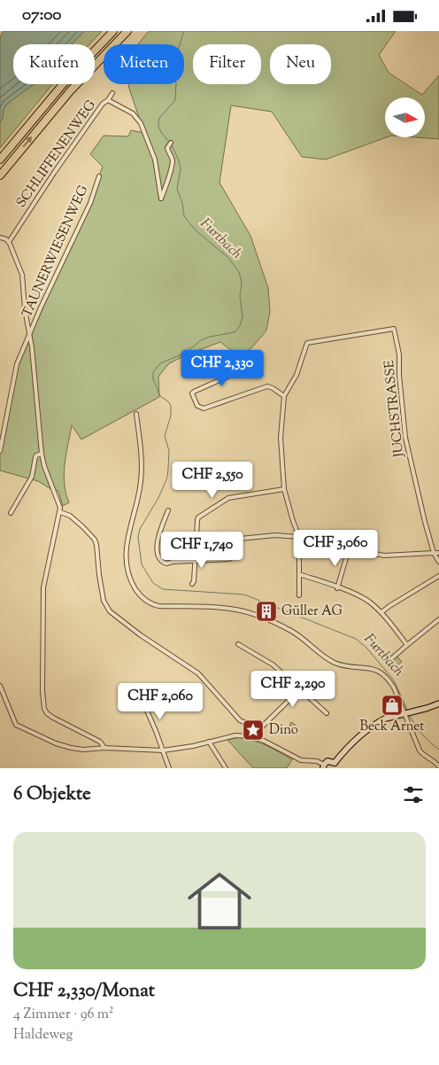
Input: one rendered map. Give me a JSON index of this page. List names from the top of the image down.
{
  "streets": {
    "street": ["SCHLIFFENENWEG", "TAUNERWIESENWEG", "JUCHSTRASSE"]
  },
  "water": ["Furtbach"],
  "places": {
    "building": ["Güller AG"],
    "shop": ["Beck Arnet"],
    "place": ["Dino"]
  },
  "north": "right",
  "page": {
    "status": "07:00",
    "chip": [
      "Kaufen",
      "Mieten",
      "Filter",
      "Neu"
    ],
    "price": [
      "CHF 2,330",
      "CHF 2,550",
      "CHF 3,060",
      "CHF 1,740",
      "CHF 2,290",
      "CHF 2,060"
    ],
    "heading": "6 Objekte",
    "list": [
      {
        "name": "CHF 2,330/Monat",
        "note": "4 Zimmer · 96 m² · Haldeweg"
      }
    ]
  }
}
